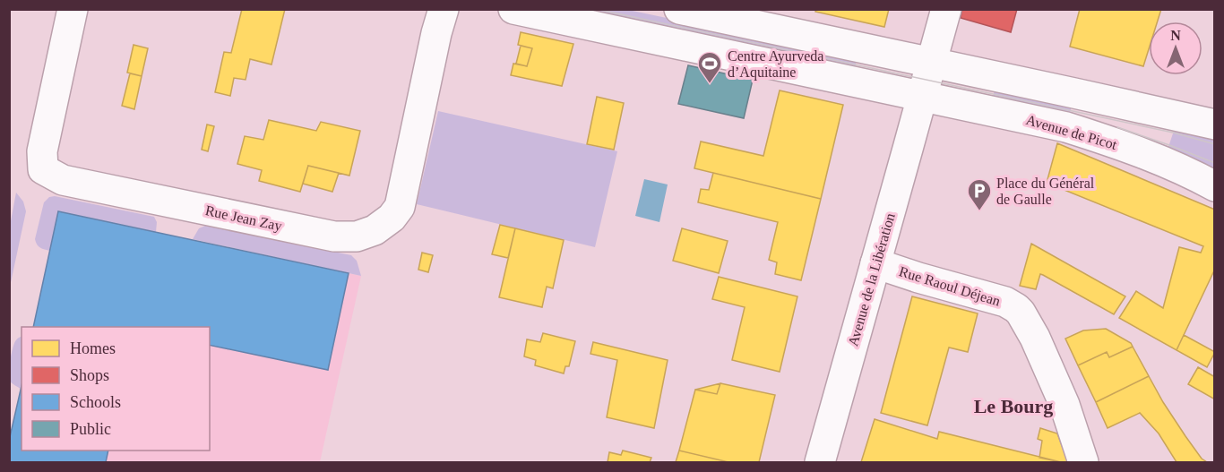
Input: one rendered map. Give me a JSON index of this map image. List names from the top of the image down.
{
  "streets": {
    "street": [
      "Avenue de Picot",
      "Rue Jean Zay",
      "Avenue de la Libération",
      "Rue Raoul Déjean"
    ]
  },
  "crossings": [
    ["Avenue de Picot", "Avenue de la Libération"],
    ["Avenue de la Libération", "Rue Raoul Déjean"]
  ],
  "districts": ["Le Bourg"],
  "places": {
    "sports": ["Centre Ayurveda d’Aquitaine"],
    "parking": ["Place du Général de Gaulle"]
  },
  "legend": [
    "Homes",
    "Shops",
    "Schools",
    "Public"
  ],
  "north": "top"
}
